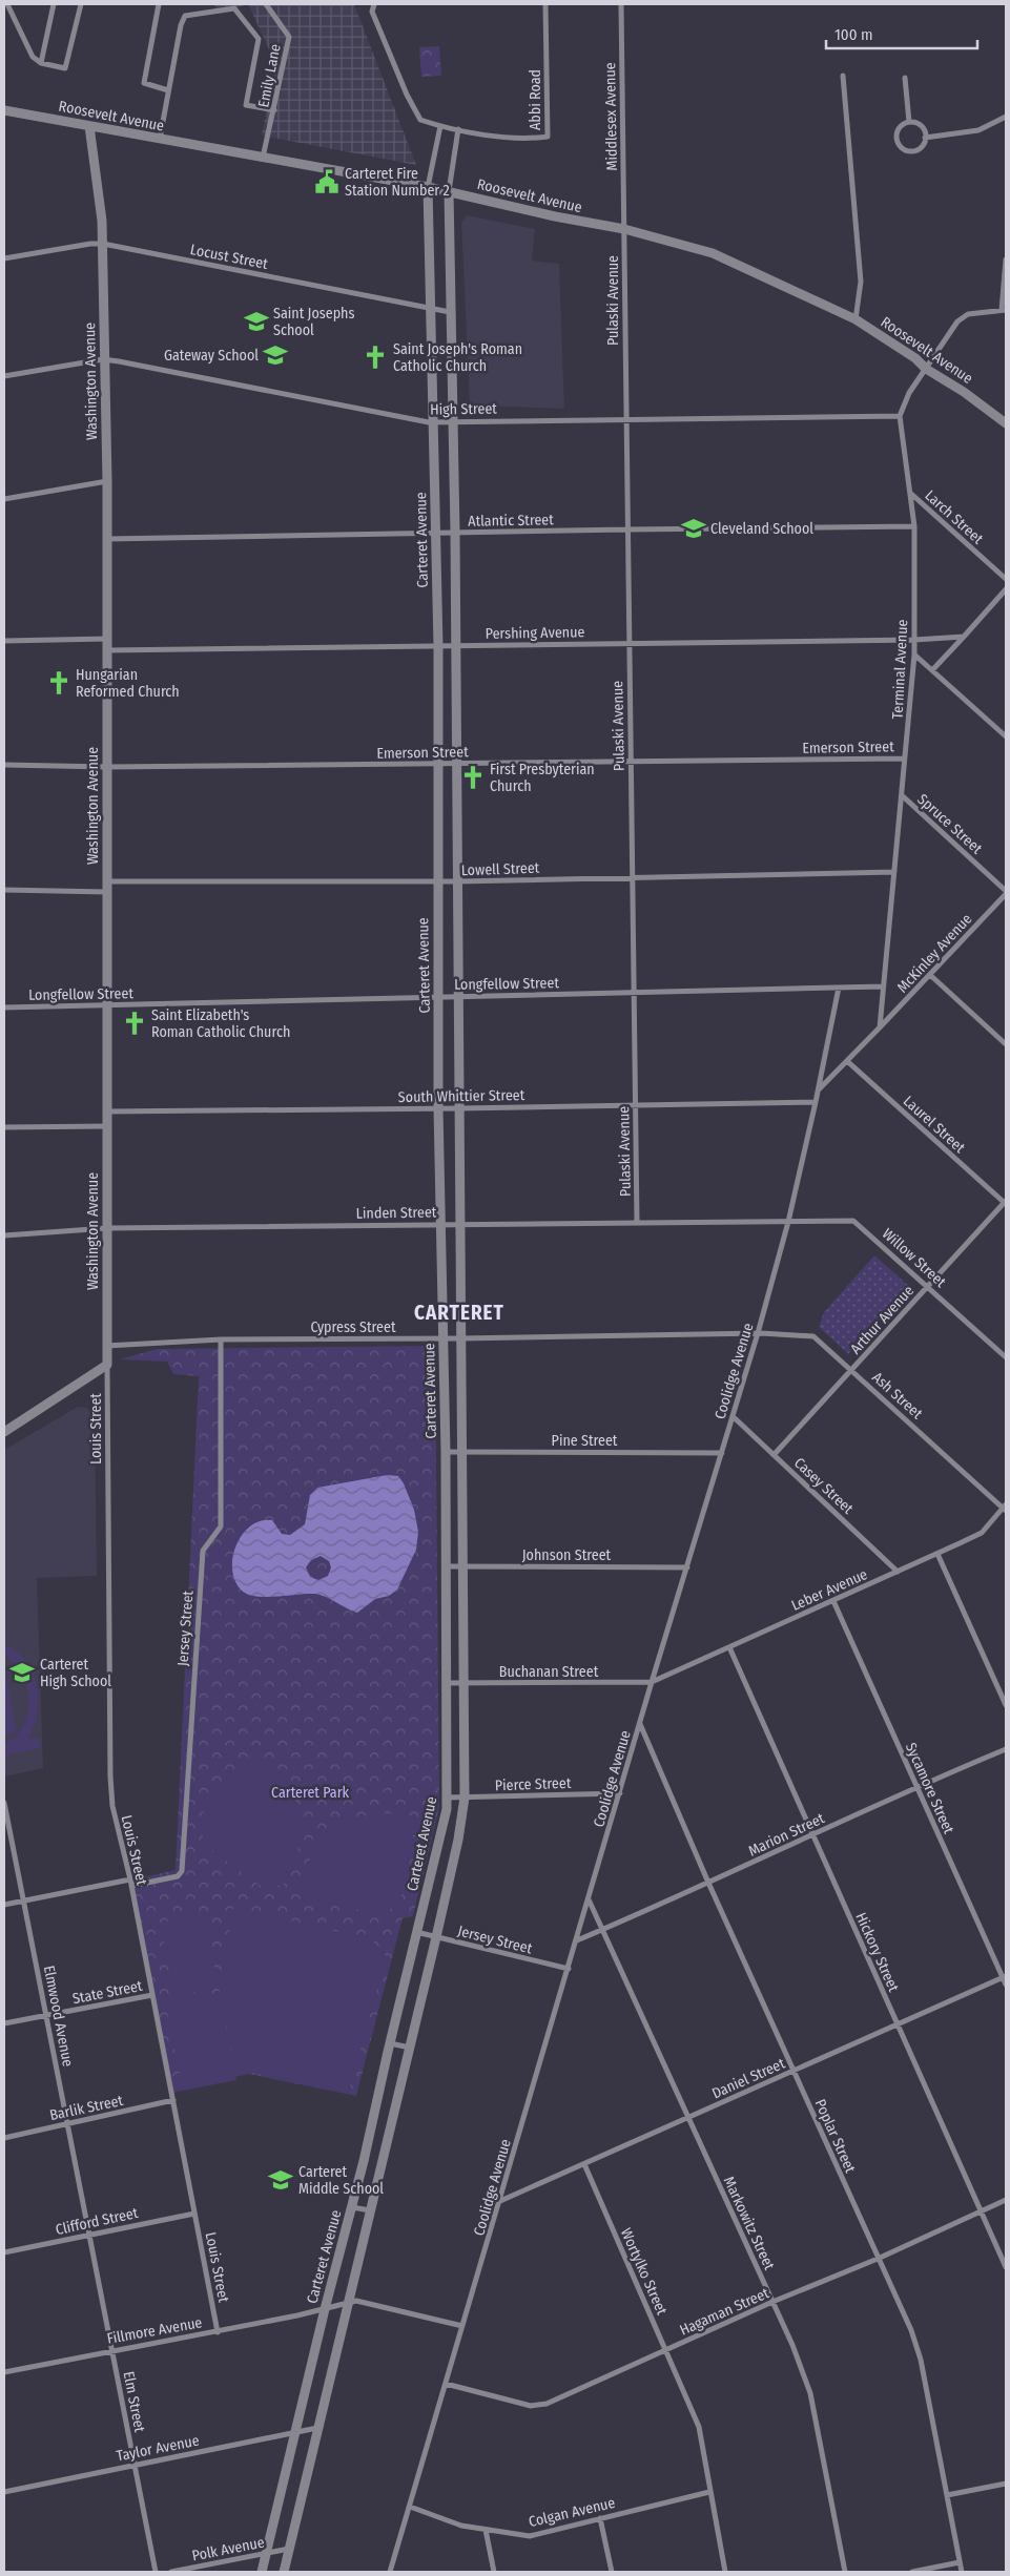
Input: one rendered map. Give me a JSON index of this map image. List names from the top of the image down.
{
  "streets": {
    "street": [
      "Emily Lane",
      "Abbi Road",
      "Roosevelt Avenue",
      "Middlesex Avenue",
      "Locust Street",
      "Pulaski Avenue",
      "Washington Avenue",
      "High Street",
      "Larch Street",
      "Atlantic Street",
      "Carteret Avenue",
      "Pershing Avenue",
      "Terminal Avenue",
      "Emerson Street",
      "Spruce Street",
      "Lowell Street",
      "McKinley Avenue",
      "Longfellow Street",
      "South Whittier Street",
      "Laurel Street",
      "Linden Street",
      "Willow Street",
      "Arthur Avenue",
      "Cypress Street",
      "Coolidge Avenue",
      "Ash Street",
      "Louis Street",
      "Pine Street",
      "Casey Street",
      "Johnson Street",
      "Leber Avenue",
      "Jersey Street",
      "Buchanan Street",
      "Pierce Street",
      "Sycamore Street",
      "Marion Street",
      "Hickory Street",
      "State Street",
      "Elmwood Avenue",
      "Daniel Street",
      "Barlik Street",
      "Poplar Street",
      "Clifford Street",
      "Markowitz Street",
      "Wortylko Street",
      "Hagaman Street",
      "Fillmore Avenue",
      "Elm Street",
      "Taylor Avenue",
      "Colgan Avenue",
      "Polk Avenue"
    ]
  },
  "crossings": [
    ["Emily Lane", "Roosevelt Avenue"],
    ["Roosevelt Avenue", "Middlesex Avenue"],
    ["Roosevelt Avenue", "Pulaski Avenue"],
    ["Roosevelt Avenue", "Washington Avenue"],
    ["Roosevelt Avenue", "Carteret Avenue"],
    ["Middlesex Avenue", "Pulaski Avenue"],
    ["Locust Street", "Washington Avenue"],
    ["Locust Street", "Carteret Avenue"],
    ["Pulaski Avenue", "High Street"],
    ["Pulaski Avenue", "Atlantic Street"],
    ["Pulaski Avenue", "Pershing Avenue"],
    ["Pulaski Avenue", "Emerson Street"],
    ["Pulaski Avenue", "Lowell Street"],
    ["Pulaski Avenue", "Longfellow Street"],
    ["Pulaski Avenue", "South Whittier Street"],
    ["Pulaski Avenue", "Linden Street"],
    ["Washington Avenue", "High Street"],
    ["Washington Avenue", "Atlantic Street"],
    ["Washington Avenue", "Pershing Avenue"],
    ["Washington Avenue", "Emerson Street"],
    ["Washington Avenue", "Lowell Street"],
    ["Washington Avenue", "Longfellow Street"],
    ["Washington Avenue", "South Whittier Street"],
    ["Washington Avenue", "Linden Street"],
    ["Washington Avenue", "Cypress Street"],
    ["Washington Avenue", "Louis Street"],
    ["High Street", "Carteret Avenue"],
    ["High Street", "Terminal Avenue"],
    ["Larch Street", "Terminal Avenue"],
    ["Atlantic Street", "Carteret Avenue"],
    ["Atlantic Street", "Terminal Avenue"],
    ["Carteret Avenue", "Pershing Avenue"],
    ["Carteret Avenue", "Emerson Street"],
    ["Carteret Avenue", "Lowell Street"],
    ["Carteret Avenue", "Longfellow Street"],
    ["Carteret Avenue", "South Whittier Street"],
    ["Carteret Avenue", "Linden Street"],
    ["Carteret Avenue", "Cypress Street"],
    ["Carteret Avenue", "Pine Street"],
    ["Carteret Avenue", "Johnson Street"],
    ["Carteret Avenue", "Jersey Street"],
    ["Carteret Avenue", "Buchanan Street"],
    ["Carteret Avenue", "Pierce Street"],
    ["Carteret Avenue", "Fillmore Avenue"],
    ["Carteret Avenue", "Taylor Avenue"],
    ["Carteret Avenue", "Polk Avenue"],
    ["Pershing Avenue", "Terminal Avenue"],
    ["Terminal Avenue", "Emerson Street"],
    ["Terminal Avenue", "Spruce Street"],
    ["Terminal Avenue", "Lowell Street"],
    ["Terminal Avenue", "McKinley Avenue"],
    ["Terminal Avenue", "Longfellow Street"],
    ["Spruce Street", "McKinley Avenue"],
    ["McKinley Avenue", "Longfellow Street"],
    ["McKinley Avenue", "Laurel Street"],
    ["McKinley Avenue", "Coolidge Avenue"],
    ["Longfellow Street", "Coolidge Avenue"],
    ["South Whittier Street", "Coolidge Avenue"],
    ["Laurel Street", "Arthur Avenue"],
    ["Linden Street", "Willow Street"],
    ["Linden Street", "Coolidge Avenue"],
    ["Willow Street", "Arthur Avenue"],
    ["Willow Street", "Coolidge Avenue"],
    ["Arthur Avenue", "Ash Street"],
    ["Arthur Avenue", "Casey Street"],
    ["Cypress Street", "Coolidge Avenue"],
    ["Cypress Street", "Ash Street"],
    ["Cypress Street", "Jersey Street"],
    ["Coolidge Avenue", "Ash Street"],
    ["Coolidge Avenue", "Pine Street"],
    ["Coolidge Avenue", "Casey Street"],
    ["Coolidge Avenue", "Johnson Street"],
    ["Coolidge Avenue", "Leber Avenue"],
    ["Coolidge Avenue", "Jersey Street"],
    ["Coolidge Avenue", "Buchanan Street"],
    ["Coolidge Avenue", "Pierce Street"],
    ["Coolidge Avenue", "Marion Street"],
    ["Coolidge Avenue", "Daniel Street"],
    ["Coolidge Avenue", "Poplar Street"],
    ["Coolidge Avenue", "Markowitz Street"],
    ["Coolidge Avenue", "Hagaman Street"],
    ["Coolidge Avenue", "Fillmore Avenue"],
    ["Coolidge Avenue", "Colgan Avenue"],
    ["Ash Street", "Leber Avenue"],
    ["Louis Street", "Jersey Street"],
    ["Louis Street", "State Street"],
    ["Louis Street", "Barlik Street"],
    ["Louis Street", "Clifford Street"],
    ["Louis Street", "Fillmore Avenue"],
    ["Casey Street", "Leber Avenue"],
    ["Leber Avenue", "Buchanan Street"],
    ["Leber Avenue", "Sycamore Street"],
    ["Leber Avenue", "Hickory Street"],
    ["Jersey Street", "Elmwood Avenue"],
    ["Sycamore Street", "Marion Street"],
    ["Sycamore Street", "Daniel Street"],
    ["Marion Street", "Hickory Street"],
    ["Marion Street", "Poplar Street"],
    ["Marion Street", "Markowitz Street"],
    ["Hickory Street", "Daniel Street"],
    ["Hickory Street", "Hagaman Street"],
    ["State Street", "Elmwood Avenue"],
    ["Elmwood Avenue", "Barlik Street"],
    ["Elmwood Avenue", "Clifford Street"],
    ["Elmwood Avenue", "Elm Street"],
    ["Daniel Street", "Poplar Street"],
    ["Daniel Street", "Markowitz Street"],
    ["Daniel Street", "Wortylko Street"],
    ["Poplar Street", "Hagaman Street"],
    ["Clifford Street", "Elm Street"],
    ["Markowitz Street", "Hagaman Street"],
    ["Wortylko Street", "Hagaman Street"],
    ["Wortylko Street", "Colgan Avenue"],
    ["Fillmore Avenue", "Elm Street"],
    ["Elm Street", "Taylor Avenue"]
  ],
  "districts": ["CARTERET"],
  "parks": ["Carteret Park"],
  "places": {
    "public building": ["Carteret Fire Station Number 2"],
    "school or university": [
      "Saint Josephs School",
      "Gateway School",
      "Cleveland School",
      "Carteret High School",
      "Carteret Middle School"
    ],
    "church": [
      "Saint Joseph's Roman Catholic Church",
      "Hungarian Reformed Church",
      "First Presbyterian Church",
      "Saint Elizabeth's Roman Catholic Church"
    ]
  },
  "scale_bar": "100 m"
}
